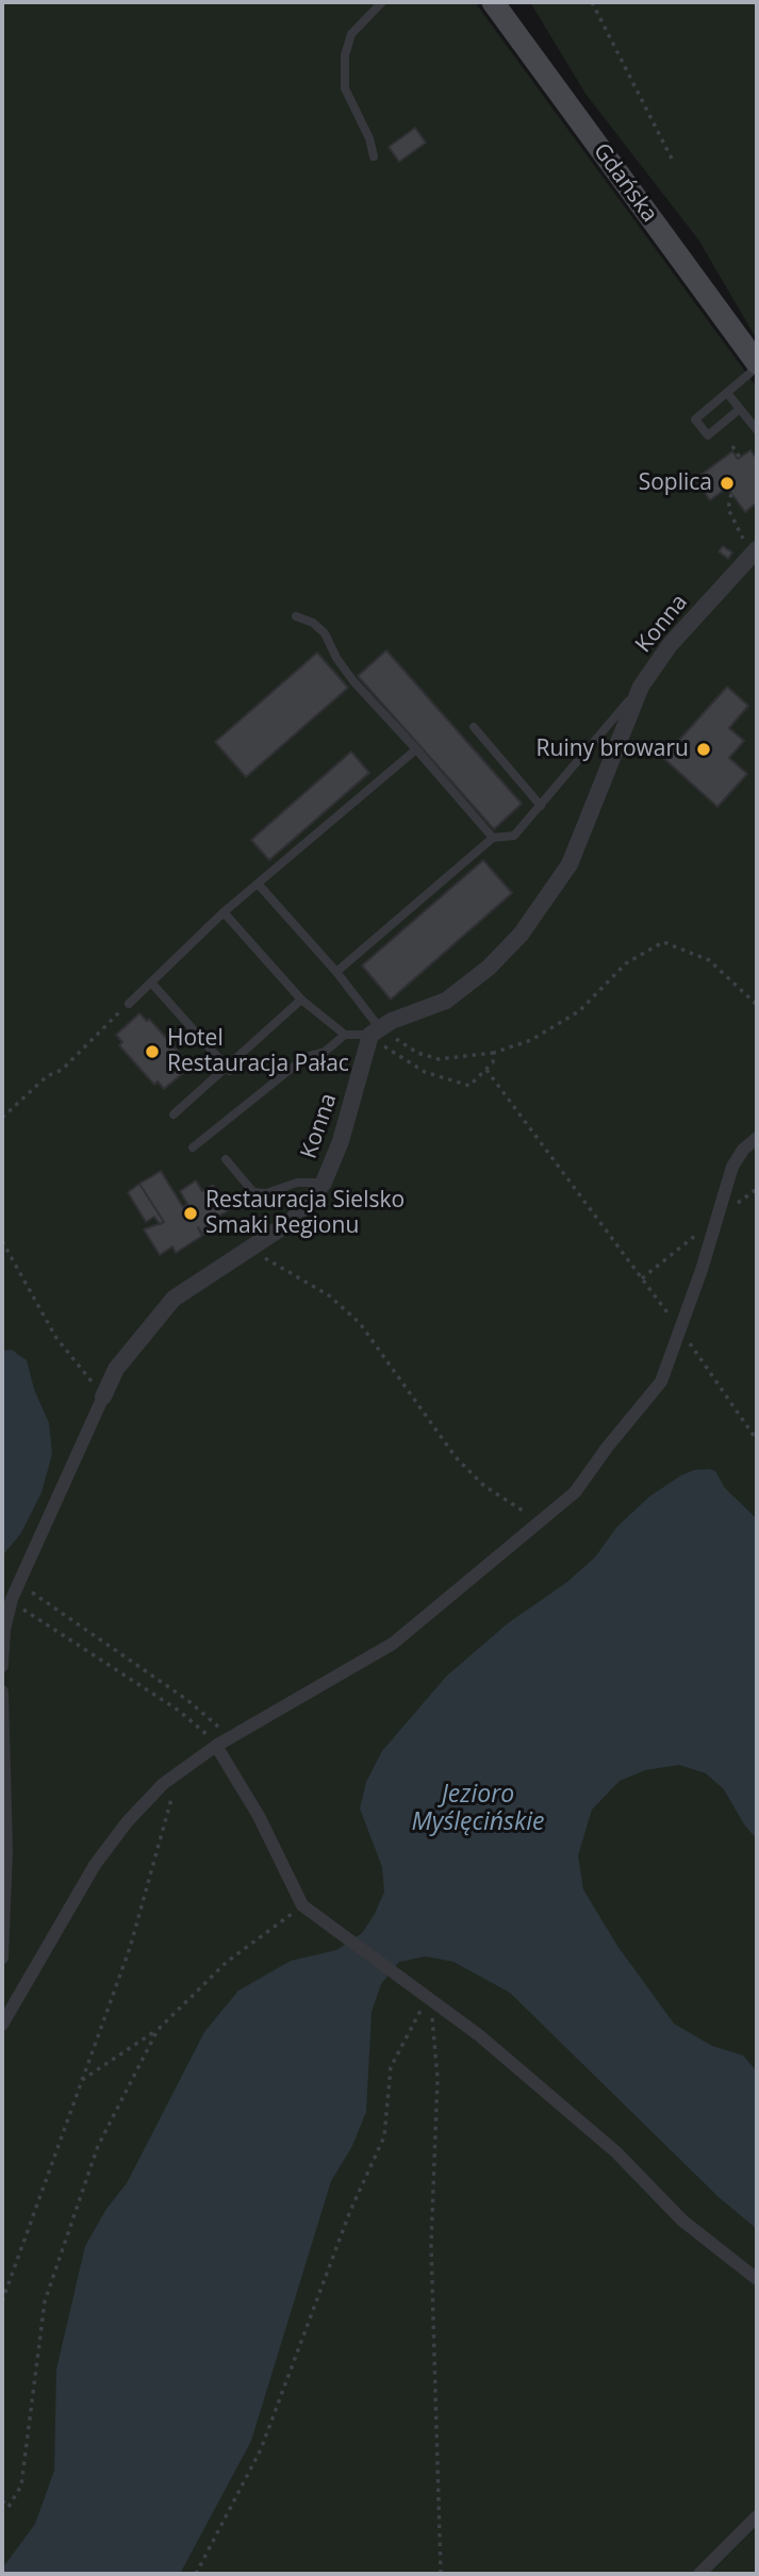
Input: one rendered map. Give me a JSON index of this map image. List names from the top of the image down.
{
  "streets": {
    "main road": ["Gdańska"],
    "street": ["Konna"]
  },
  "water": ["Jezioro Myślęcińskie"],
  "places": [
    "Soplica",
    "Ruiny browaru",
    "Hotel Restauracja Pałac",
    "Restauracja Sielsko Smaki Regionu"
  ]
}
